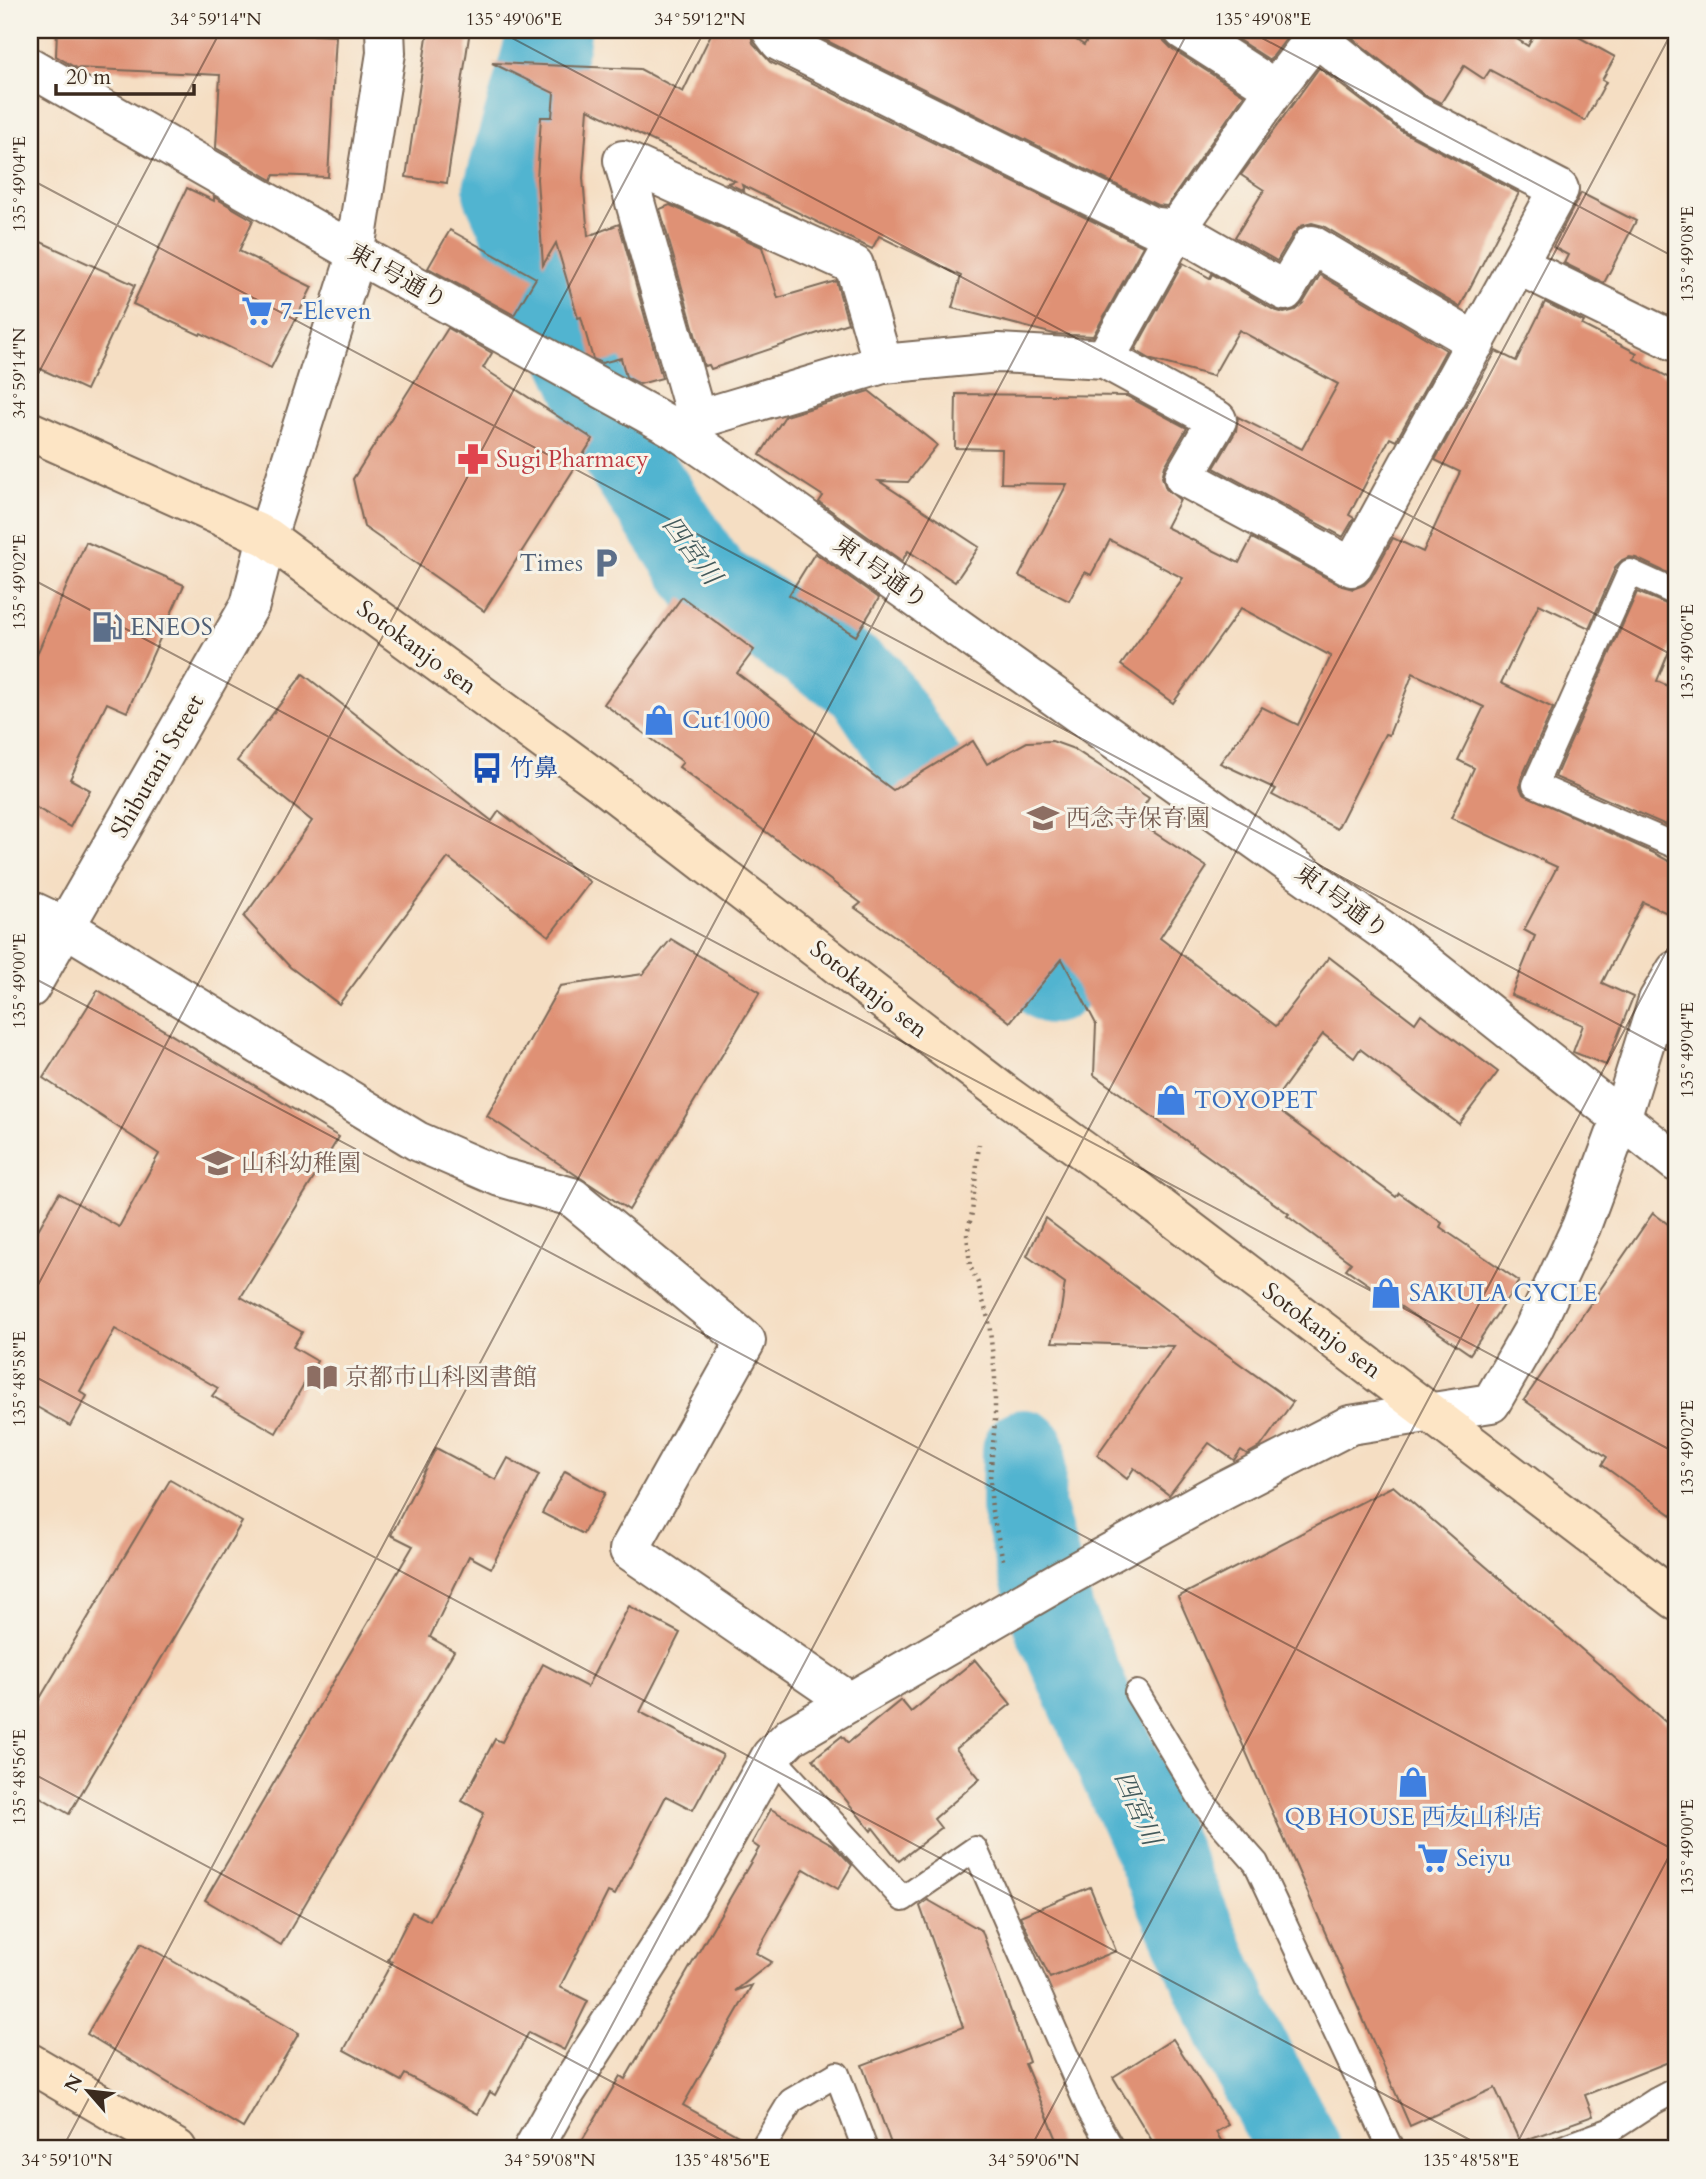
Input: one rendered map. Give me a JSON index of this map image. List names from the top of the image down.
{
  "streets": {
    "street": ["東1号通り", "Sotokanjo sen", "Shibutani Street"]
  },
  "crossings": [
    ["東1号通り", "Shibutani Street"],
    ["Sotokanjo sen", "Shibutani Street"]
  ],
  "water": ["四宮川"],
  "places": {
    "supermarket": ["7-Eleven", "Seiyu"],
    "pharmacy": ["Sugi Pharmacy"],
    "parking": ["Times"],
    "fuel station": ["ENEOS"],
    "shop": [
      "Cut1000",
      "TOYOPET",
      "SAKULA CYCLE",
      "QB HOUSE 西友山科店"
    ],
    "bus stop": ["竹鼻"],
    "school or university": ["西念寺保育園", "山科幼稚園"],
    "library": ["京都市山科図書館"]
  },
  "scale_bar": "20 m",
  "north": "top left",
  "coordinates": [
    "34°59'14\"N",
    "135°49'06\"E",
    "34°59'12\"N",
    "135°49'08\"E",
    "135°49'04\"E",
    "135°49'02\"E",
    "135°49'00\"E",
    "135°48'58\"E",
    "135°48'56\"E",
    "34°59'10\"N",
    "34°59'08\"N",
    "34°59'06\"N"
  ]
}
